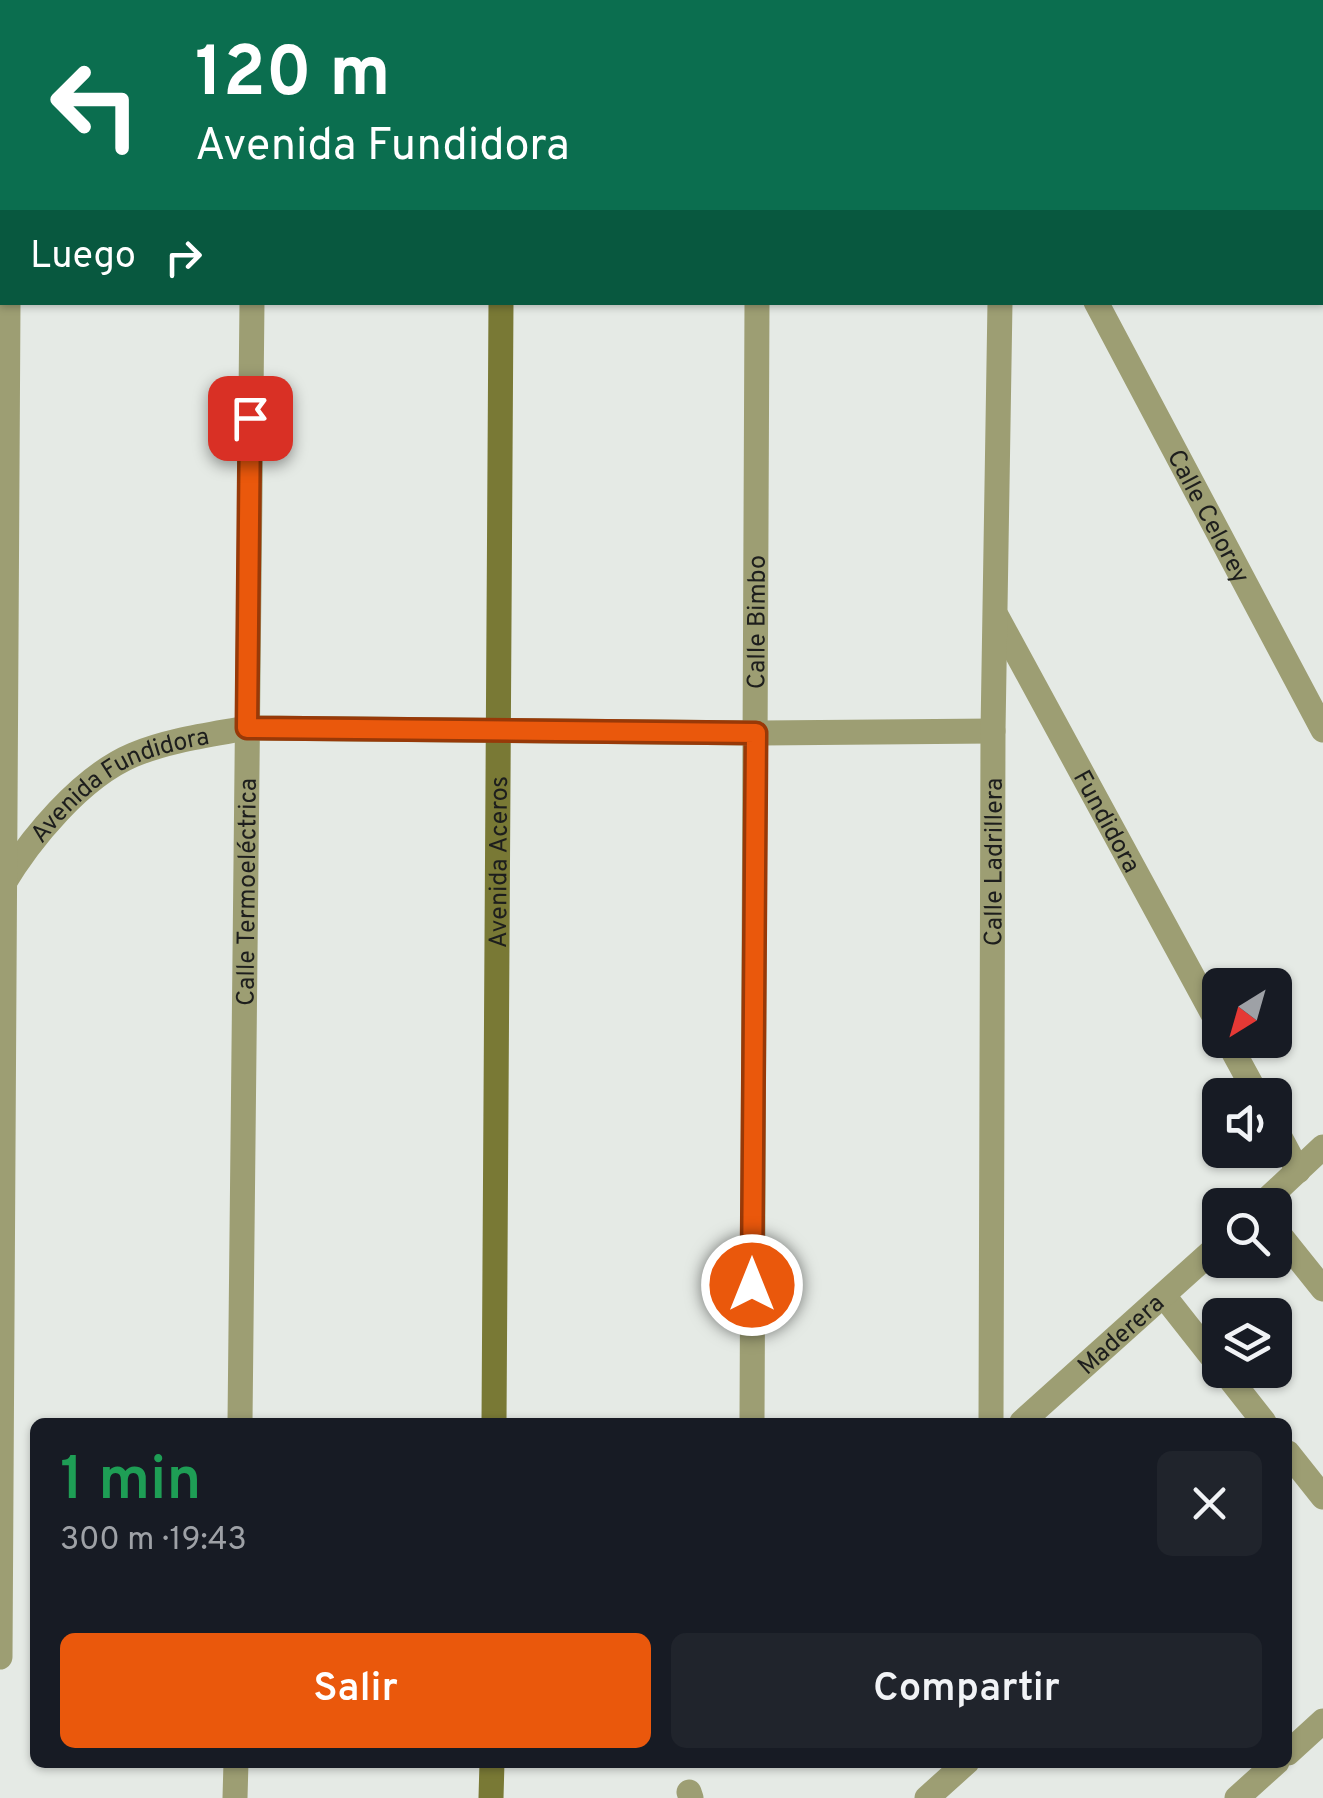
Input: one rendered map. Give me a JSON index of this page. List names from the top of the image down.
{
  "streets": {
    "street": [
      "Calle Celorey",
      "Calle Bimbo",
      "Avenida Fundidora",
      "Fundidora",
      "Avenida Aceros",
      "Calle Ladrillera",
      "Calle Termoeléctrica",
      "Maderera"
    ]
  },
  "crossings": [
    ["Calle Bimbo", "Avenida Fundidora"],
    ["Avenida Fundidora", "Avenida Aceros"],
    ["Avenida Fundidora", "Calle Ladrillera"],
    ["Avenida Fundidora", "Calle Termoeléctrica"],
    ["Fundidora", "Calle Ladrillera"]
  ],
  "north": "bottom left",
  "page": {
    "turn": ["120 m", "Avenida Fundidora"],
    "then": "Luego",
    "heading": ["1 min", "300 m · 19:43"],
    "buttons": ["Salir", "Compartir"]
  }
}
